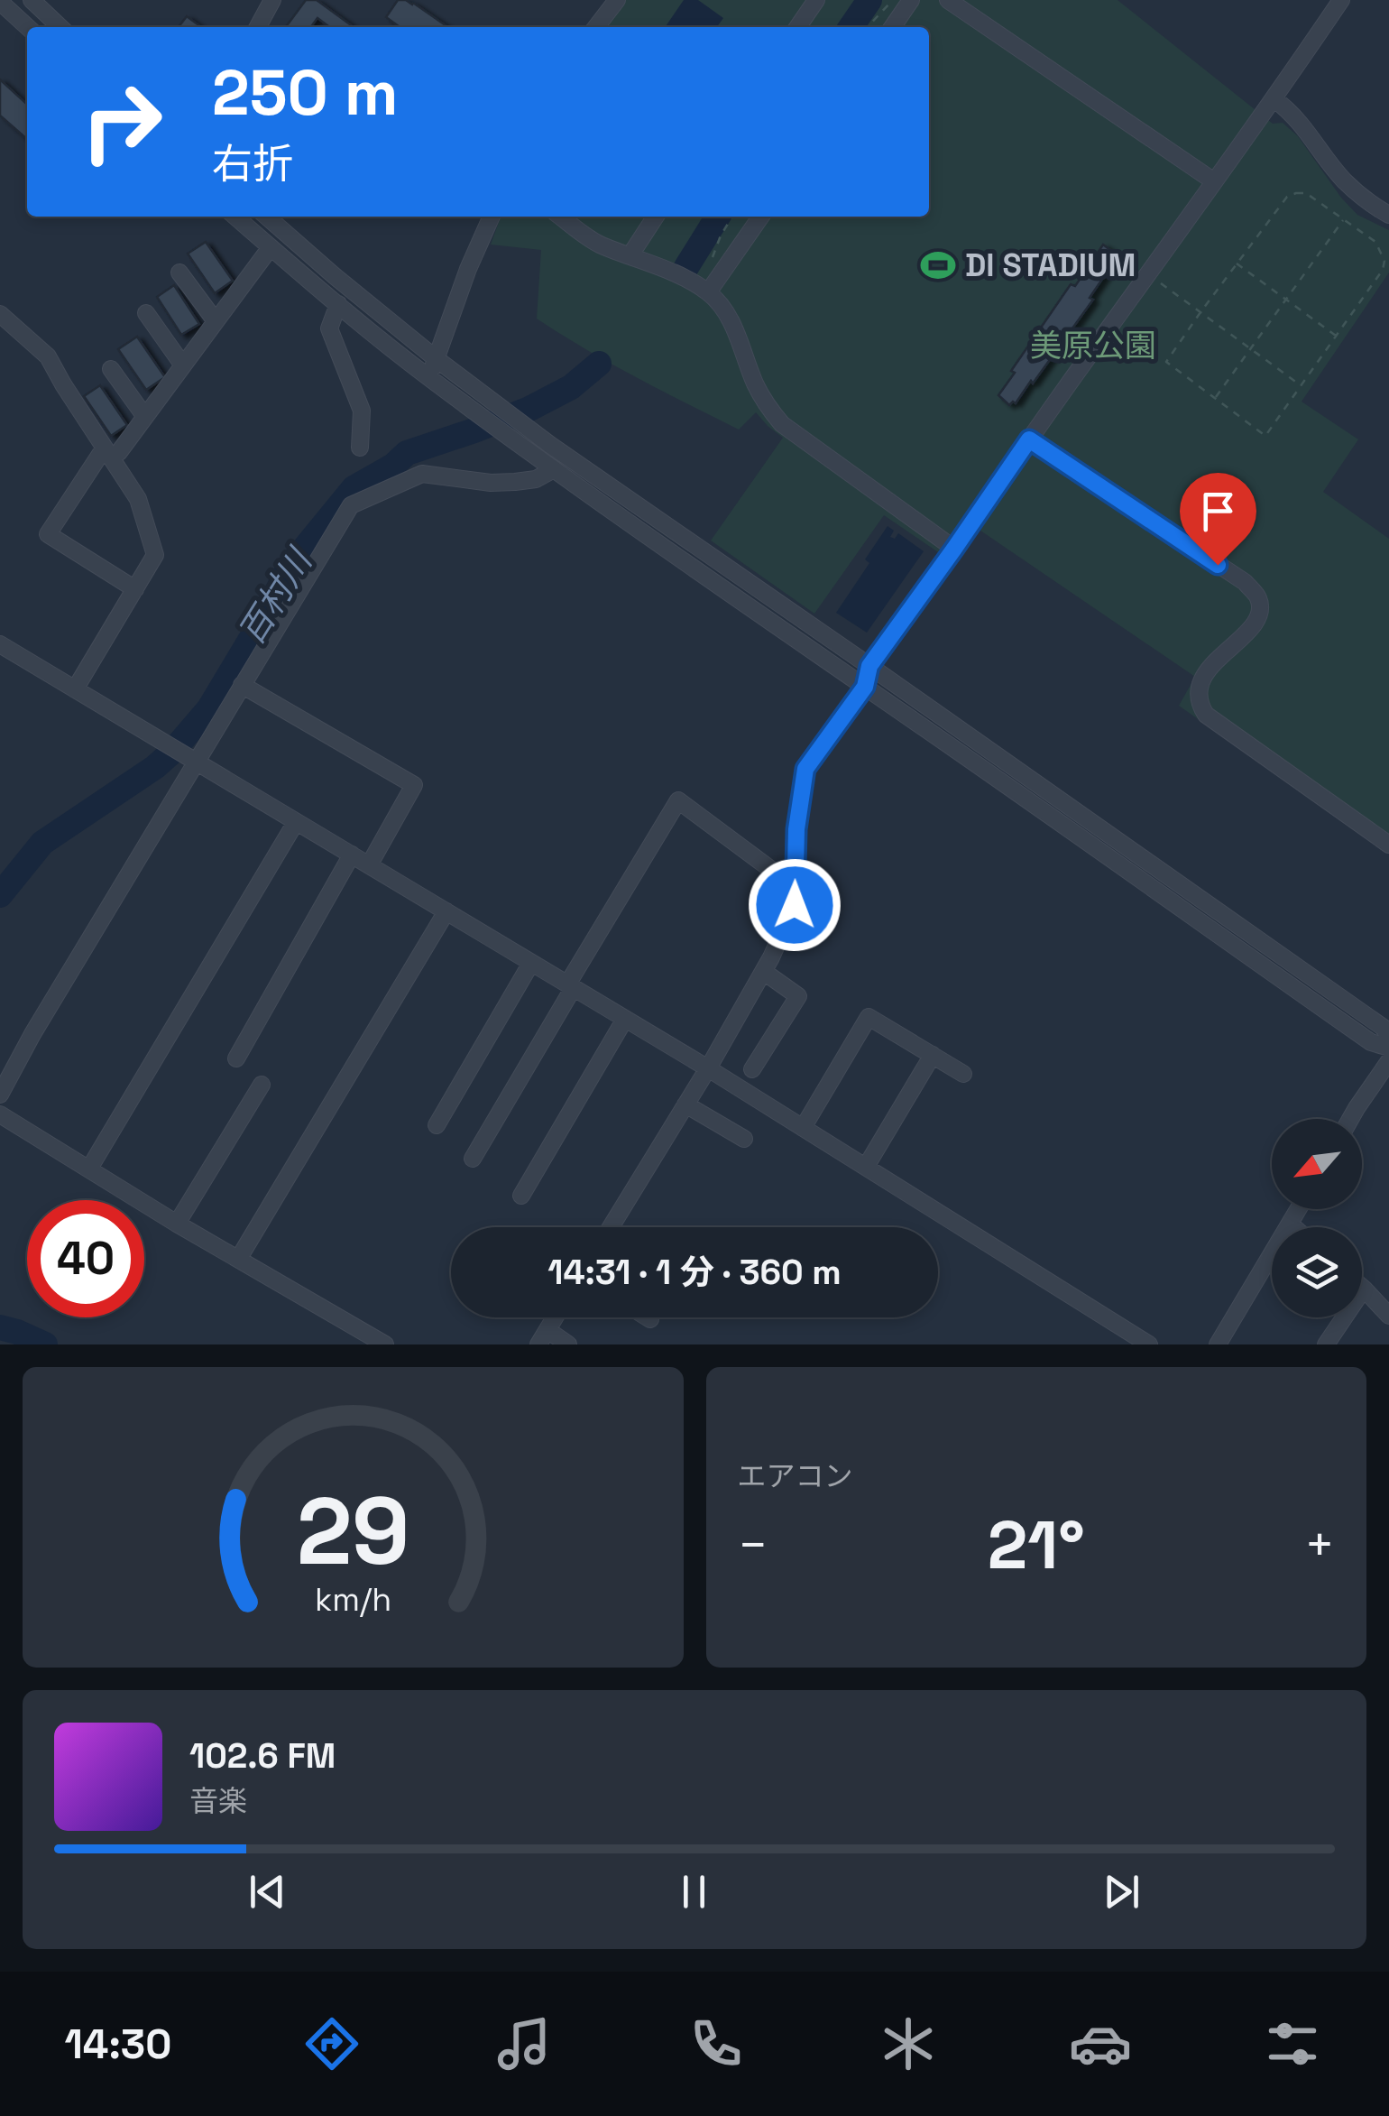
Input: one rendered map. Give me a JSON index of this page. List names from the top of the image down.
{
  "water": ["百村川"],
  "parks": ["美原公園"],
  "places": {
    "sports": ["DI STADIUM"]
  },
  "north": "bottom left",
  "page": {
    "turn": ["250 m", "右折"],
    "limit": "40",
    "trip": "14:31 · 1 分 · 360 m",
    "tile": "エアコン",
    "heat": ["−", "21°", "+"],
    "song": ["102.6 FM", "音楽"],
    "tabs": "14:30",
    "gauge": ["29", "km/h"]
  }
}
